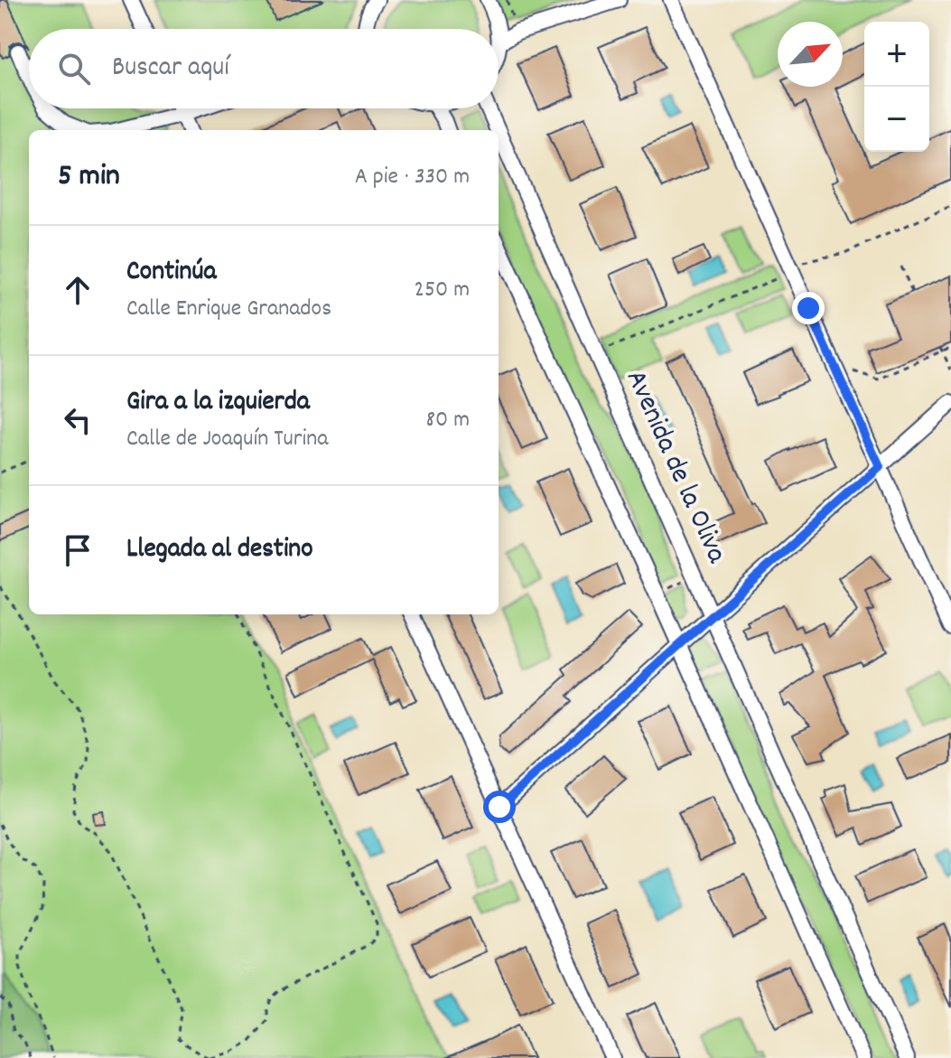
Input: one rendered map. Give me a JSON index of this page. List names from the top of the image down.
{
  "streets": {
    "street": ["Avenida de la Oliva"]
  },
  "north": "top right",
  "page": {
    "map_buttons": ["+", "−"],
    "search": "Buscar aquí",
    "heading": ["5 min", "A pie · 330 m"],
    "list": [
      ["Continúa", "Calle Enrique Granados", "250 m"],
      ["Gira a la izquierda", "Calle de Joaquín Turina", "80 m"],
      "Llegada al destino"
    ]
  }
}
